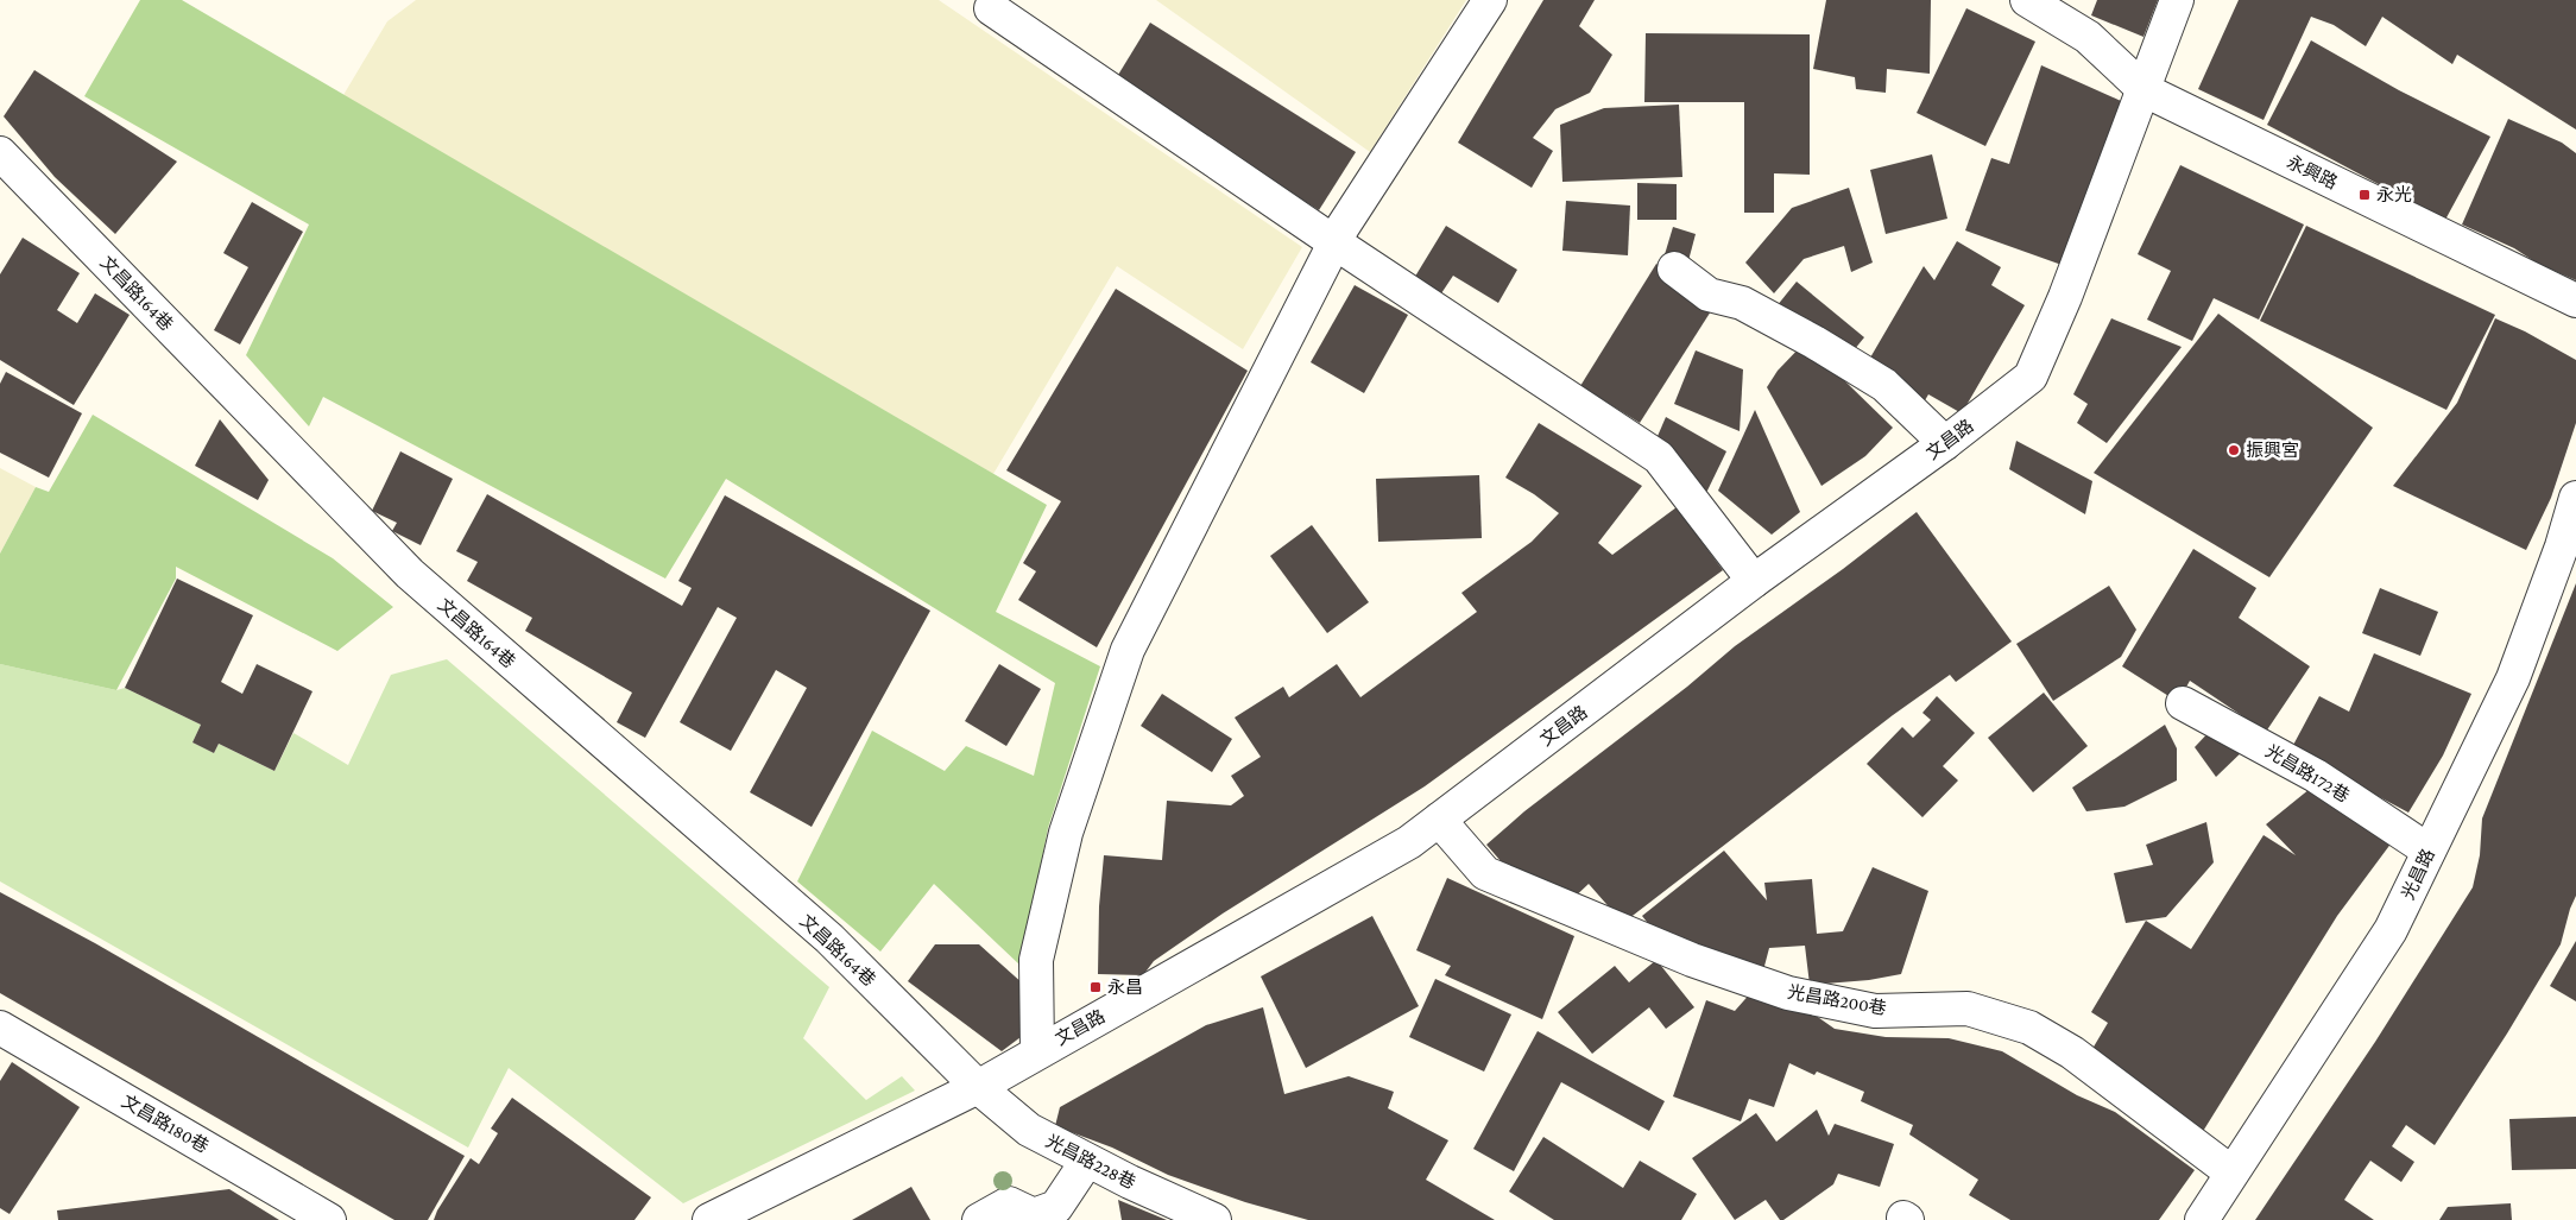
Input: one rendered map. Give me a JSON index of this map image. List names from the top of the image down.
{
  "streets": {
    "street": [
      "永興路",
      "文昌路164巷",
      "文昌路",
      "光昌路172巷",
      "光昌路",
      "光昌路200巷",
      "文昌路180巷",
      "光昌路228巷"
    ]
  },
  "crossings": [
    ["永興路", "文昌路"],
    ["文昌路164巷", "文昌路"],
    ["文昌路164巷", "光昌路228巷"],
    ["文昌路", "光昌路200巷"],
    ["文昌路", "光昌路228巷"],
    ["光昌路172巷", "光昌路"],
    ["光昌路", "光昌路200巷"]
  ],
  "places": {
    "transit": ["永光", "永昌"],
    "other": ["振興宮"]
  }
}
